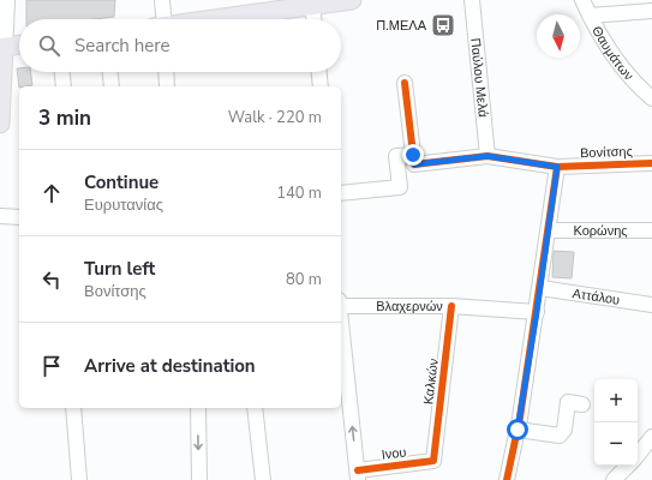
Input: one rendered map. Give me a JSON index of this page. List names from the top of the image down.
{
  "streets": {
    "street": [
      "Θαυμάτων",
      "Παύλου Μελά",
      "Βονίτσης",
      "Κορώνης",
      "Αττάλου",
      "Βλαχερνών",
      "Καλκών",
      "Ινου"
    ]
  },
  "crossings": [
    ["Παύλου Μελά", "Βονίτσης"],
    ["Βλαχερνών", "Καλκών"],
    ["Καλκών", "Ινου"]
  ],
  "places": {
    "bus stop": ["Π.ΜΕΛΑ"]
  },
  "north": "bottom",
  "page": {
    "search": "Search here",
    "heading": ["3 min", "Walk · 220 m"],
    "list": [
      ["Continue", "Ευρυτανίας", "140 m"],
      ["Turn left", "Βονίτσης", "80 m"],
      "Arrive at destination"
    ],
    "map_buttons": ["+", "−"]
  }
}
